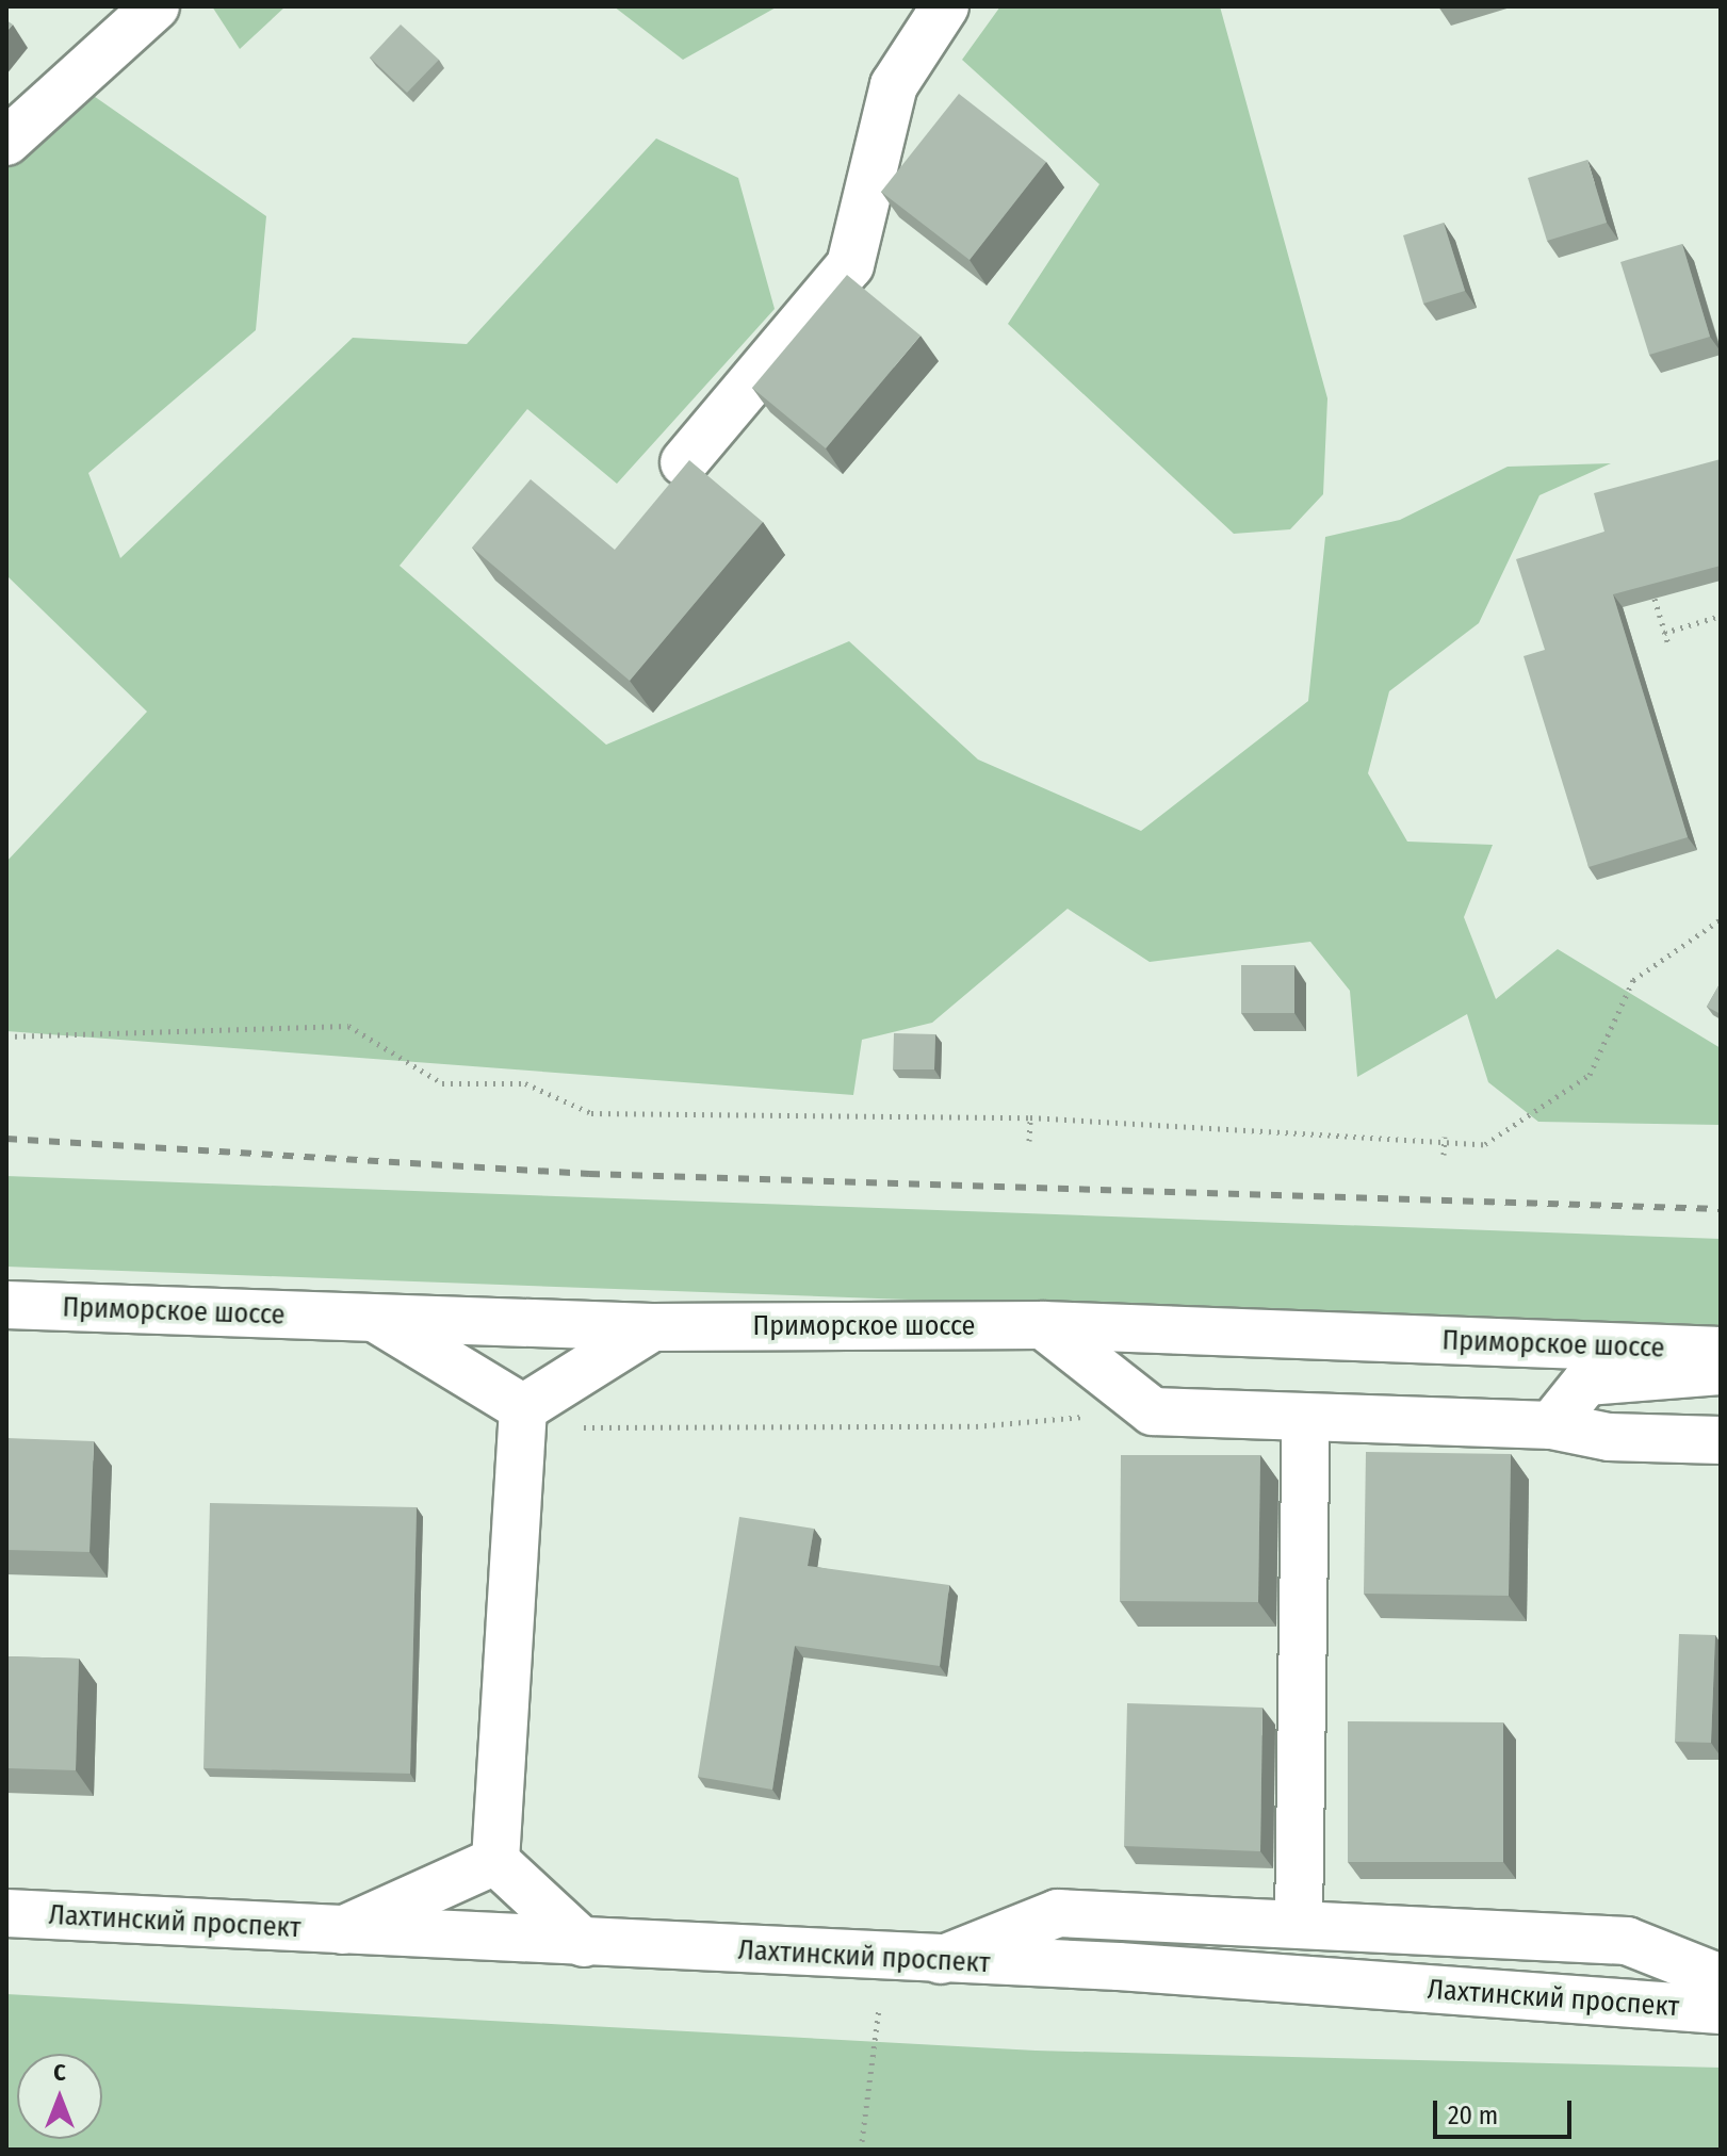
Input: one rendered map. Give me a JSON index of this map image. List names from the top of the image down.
{
  "streets": {
    "main road": ["Приморское шоссе", "Лахтинский проспект"]
  },
  "scale_bar": "20 m",
  "north": "top"
}
